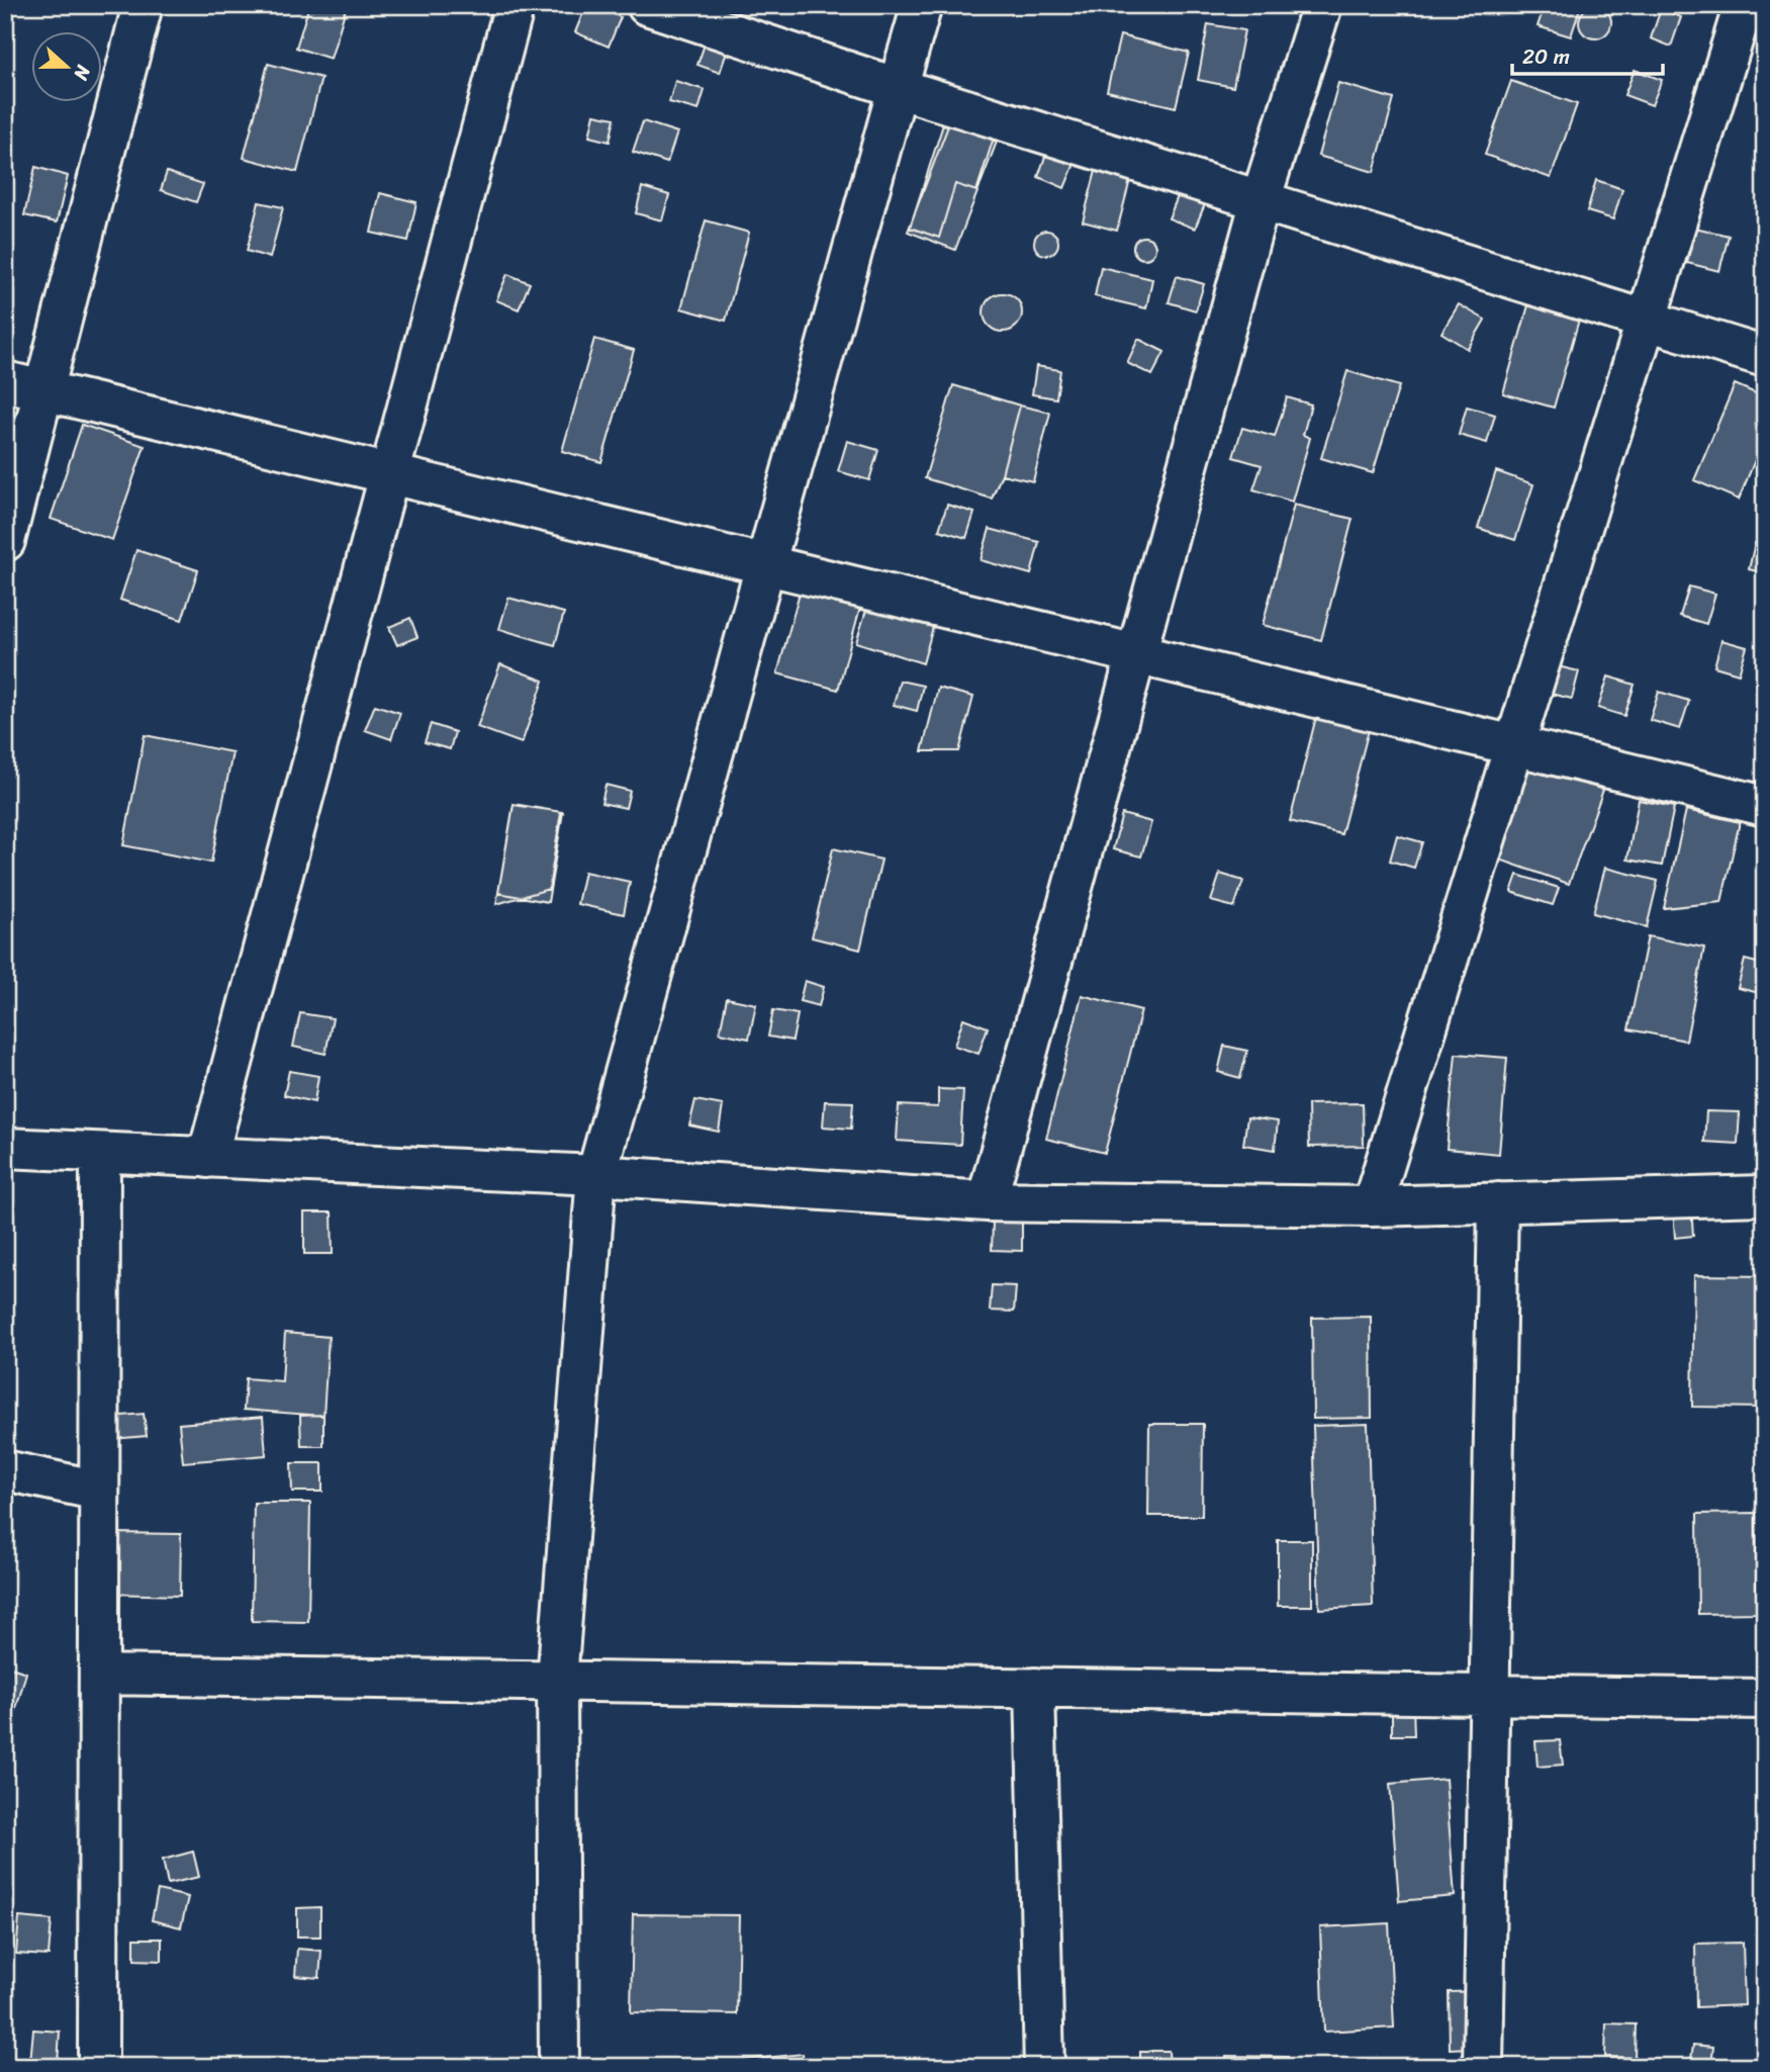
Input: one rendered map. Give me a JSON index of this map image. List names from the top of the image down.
{
  "scale_bar": "20 m",
  "north": "right"
}
